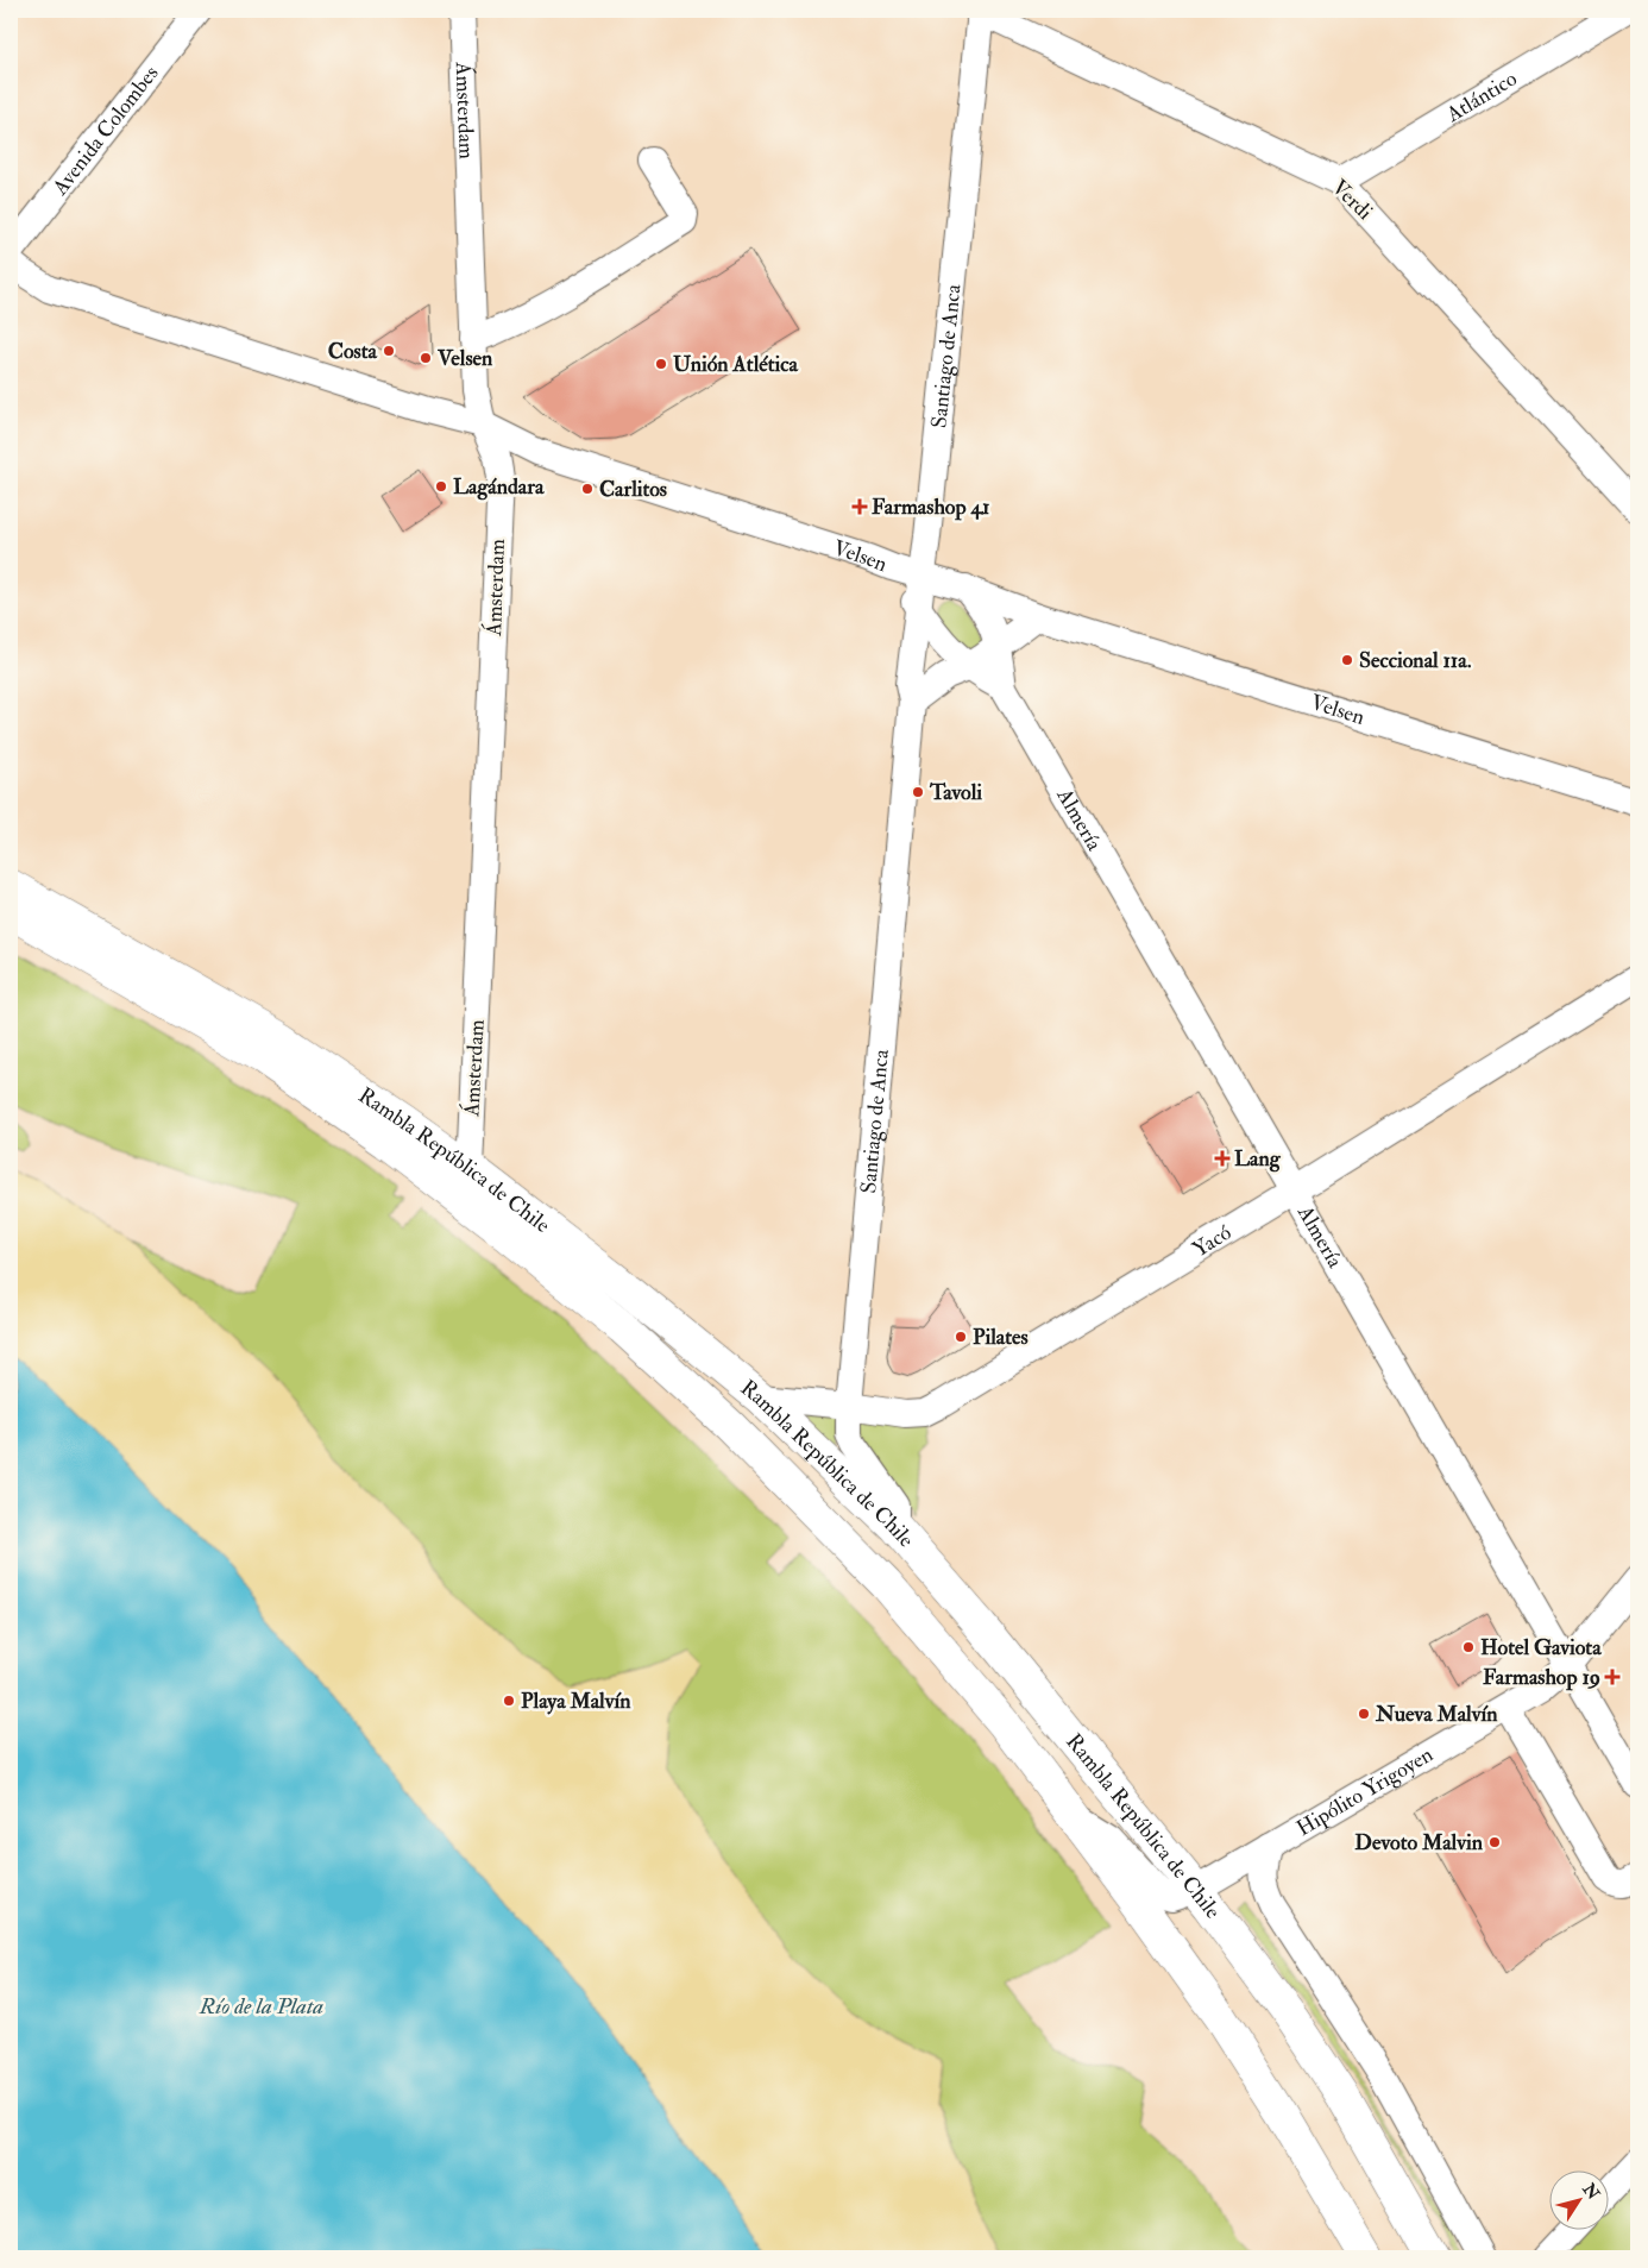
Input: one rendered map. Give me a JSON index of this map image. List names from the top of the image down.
{
  "streets": {
    "main road": ["Rambla República de Chile"],
    "street": [
      "Atlántico",
      "Ámsterdam",
      "Avenida Colombes",
      "Verdi",
      "Santiago de Anca",
      "Velsen",
      "Almería",
      "Yacó",
      "Hipólito Yrigoyen"
    ]
  },
  "crossings": [
    ["Atlántico", "Verdi"],
    ["Ámsterdam", "Velsen"],
    ["Ámsterdam", "Rambla República de Chile"],
    ["Verdi", "Santiago de Anca"],
    ["Santiago de Anca", "Velsen"],
    ["Santiago de Anca", "Almería"],
    ["Santiago de Anca", "Rambla República de Chile"],
    ["Santiago de Anca", "Yacó"],
    ["Velsen", "Almería"],
    ["Almería", "Yacó"],
    ["Almería", "Hipólito Yrigoyen"],
    ["Rambla República de Chile", "Yacó"],
    ["Rambla República de Chile", "Hipólito Yrigoyen"]
  ],
  "water": ["Río de la Plata"],
  "places": {
    "other": [
      "Costa",
      "Velsen",
      "Unión Atlética",
      "Lagándara",
      "Carlitos",
      "Seccional 11a.",
      "Tavoli",
      "Pilates",
      "Hotel Gaviota",
      "Playa Malvín",
      "Nueva Malvín",
      "Devoto Malvin"
    ],
    "health": ["Farmashop 41", "Lang", "Farmashop 19"]
  },
  "north": "top right"
}
